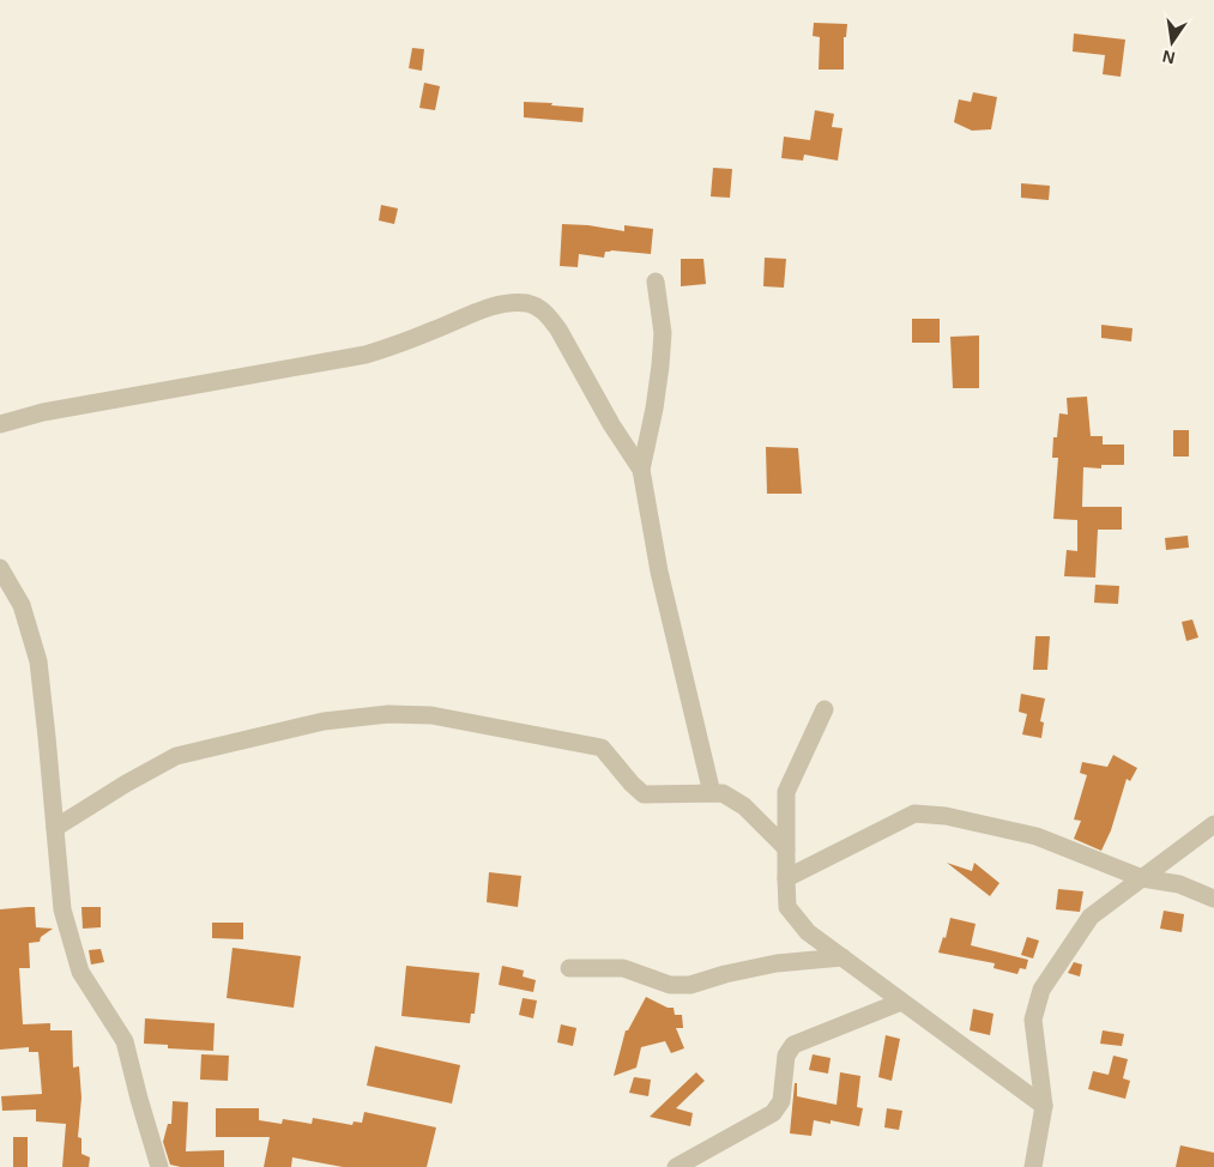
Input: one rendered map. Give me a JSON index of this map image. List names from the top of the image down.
{
  "north": "bottom"
}
